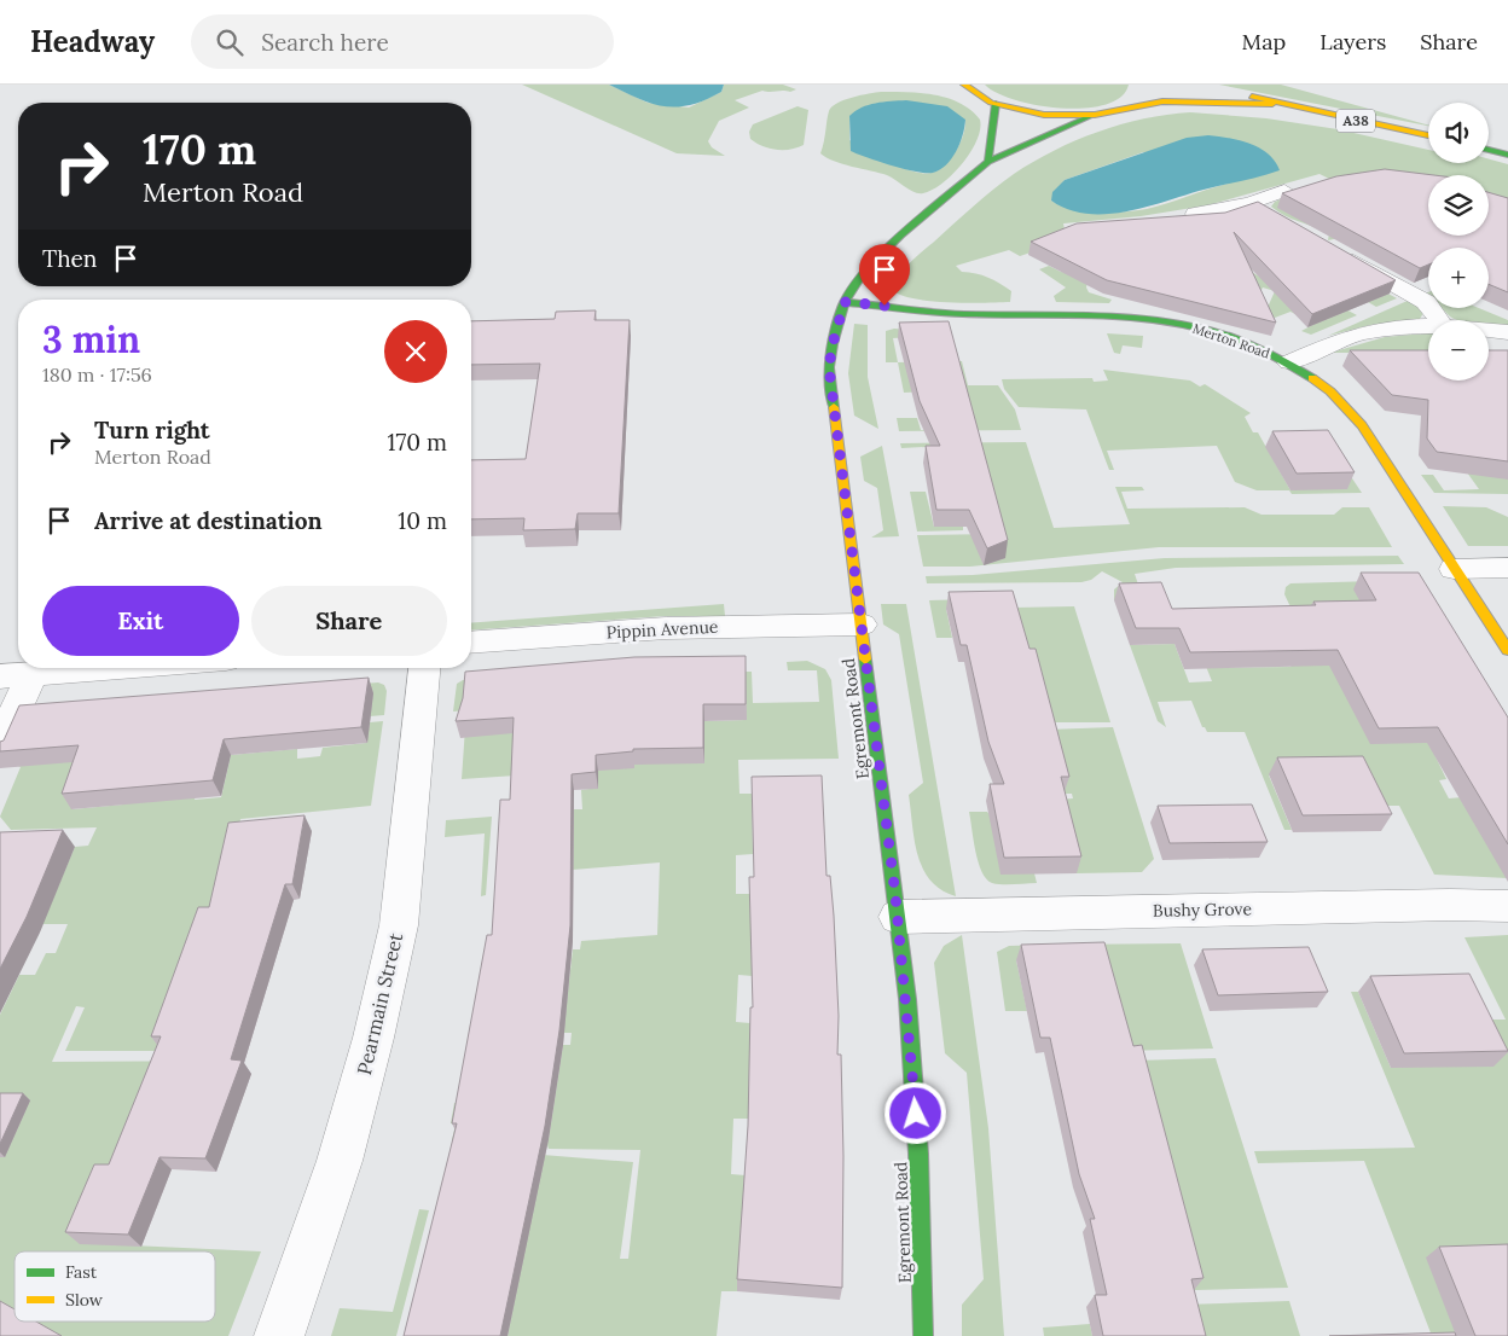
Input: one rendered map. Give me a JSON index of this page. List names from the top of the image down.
{
  "streets": {
    "street": [
      "A38",
      "Merton Road",
      "Pippin Avenue",
      "Egremont Road",
      "Bushy Grove",
      "Pearmain Street"
    ]
  },
  "crossings": [
    ["A38", "Egremont Road"],
    ["Merton Road", "Egremont Road"],
    ["Pippin Avenue", "Egremont Road"],
    ["Egremont Road", "Bushy Grove"]
  ],
  "legend": ["Fast", "Slow"],
  "page": {
    "header": "Headway",
    "search": "Search here",
    "nav": ["Map", "Layers", "Share"],
    "map_buttons": ["+", "−"],
    "turn": ["170 m", "Merton Road"],
    "then": "Then",
    "heading": ["3 min", "180 m · 17:56"],
    "list": [
      {
        "name": "Turn right",
        "note": "Merton Road",
        "value": "170 m"
      },
      {
        "name": "Arrive at destination",
        "value": "10 m"
      }
    ],
    "buttons": ["Exit", "Share"]
  }
}
